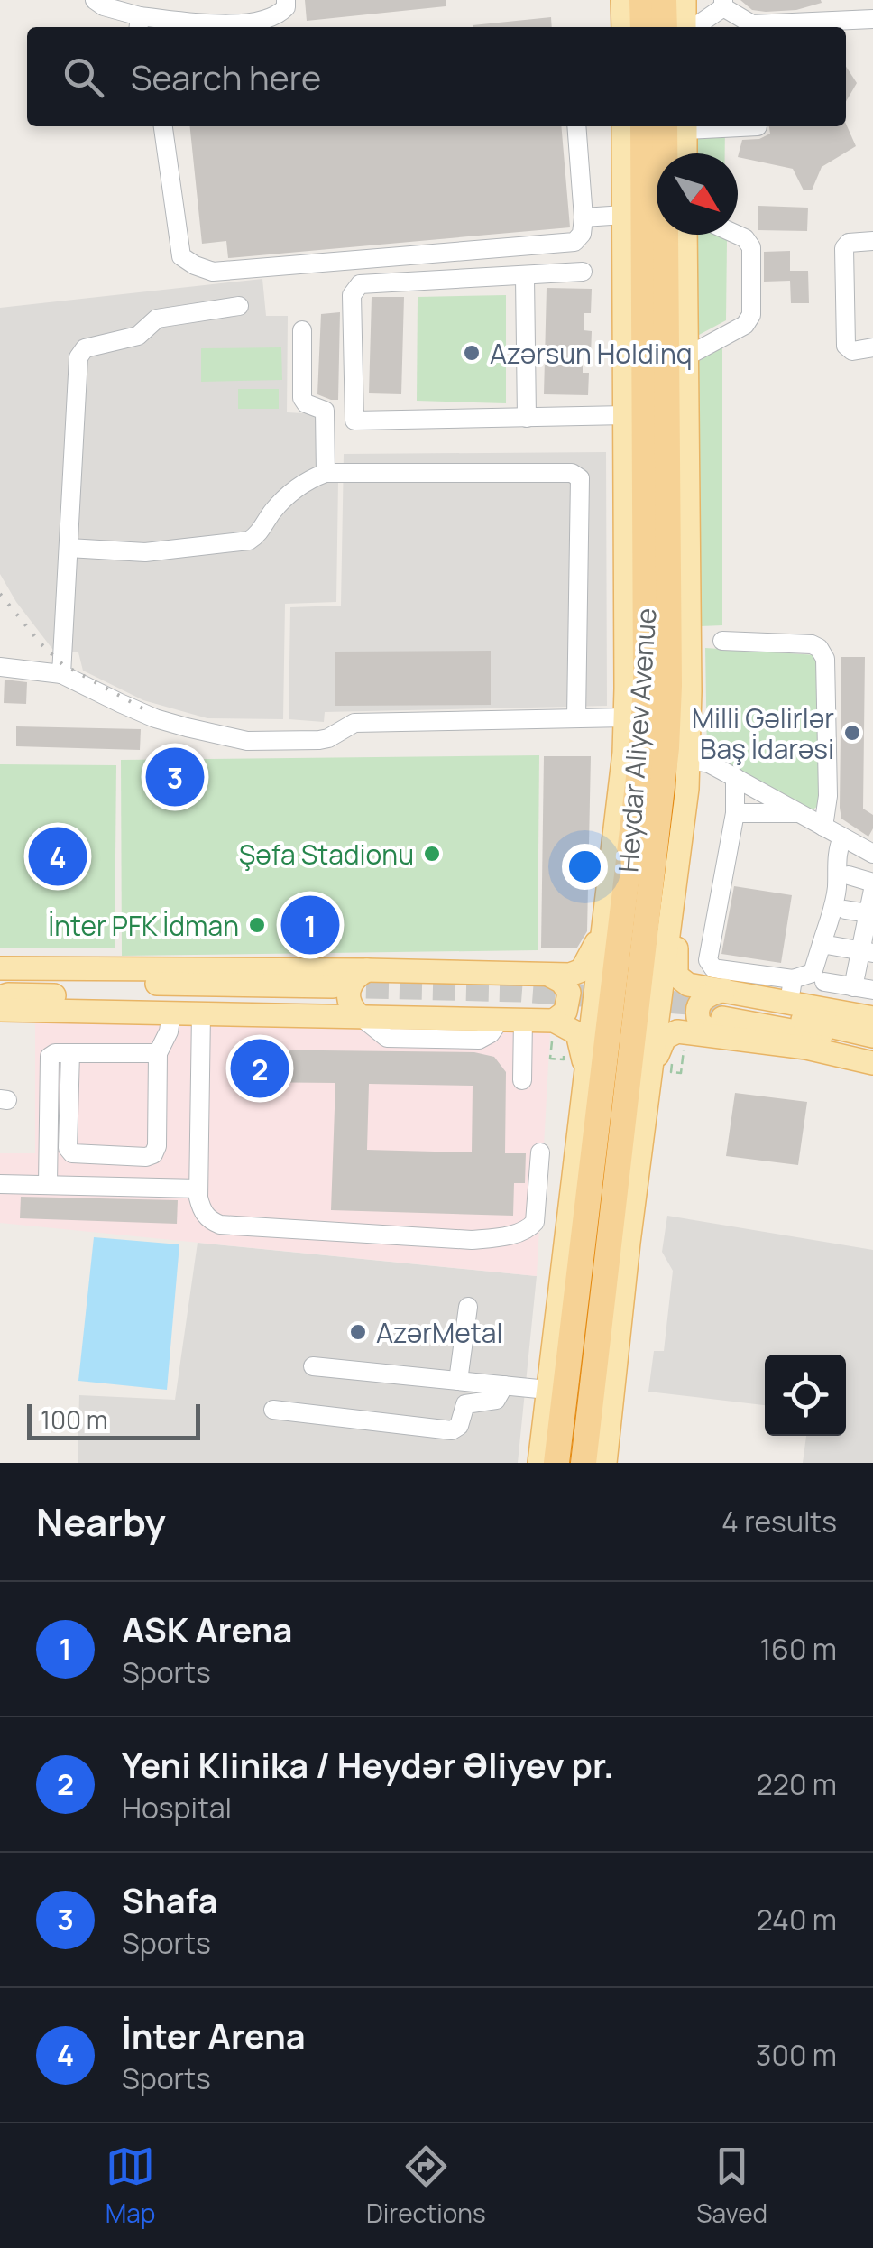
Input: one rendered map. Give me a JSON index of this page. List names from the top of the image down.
{
  "streets": {
    "highway": ["Heydar Aliyev Avenue"]
  },
  "places": [
    "Azərsun Holdinq",
    "Milli Gəlirlər Baş İdarəsi",
    "Şəfa Stadionu",
    "İnter PFK İdman",
    "AzərMetal"
  ],
  "scale_bar": "100 m",
  "north": "bottom right",
  "page": {
    "search": "Search here",
    "pins": [
      "3",
      "4",
      "1",
      "2"
    ],
    "scale": "100 m",
    "heading": ["Nearby", "4 results"],
    "list": [
      {
        "mark": "1",
        "name": "ASK Arena",
        "note": "Sports",
        "value": "160 m"
      },
      {
        "mark": "2",
        "name": "Yeni Klinika / Heydər Əliyev pr.",
        "note": "Hospital",
        "value": "220 m"
      },
      {
        "mark": "3",
        "name": "Shafa",
        "note": "Sports",
        "value": "240 m"
      },
      {
        "mark": "4",
        "name": "İnter Arena",
        "note": "Sports",
        "value": "300 m"
      }
    ],
    "nav": ["Map", "Directions", "Saved"]
  }
}
